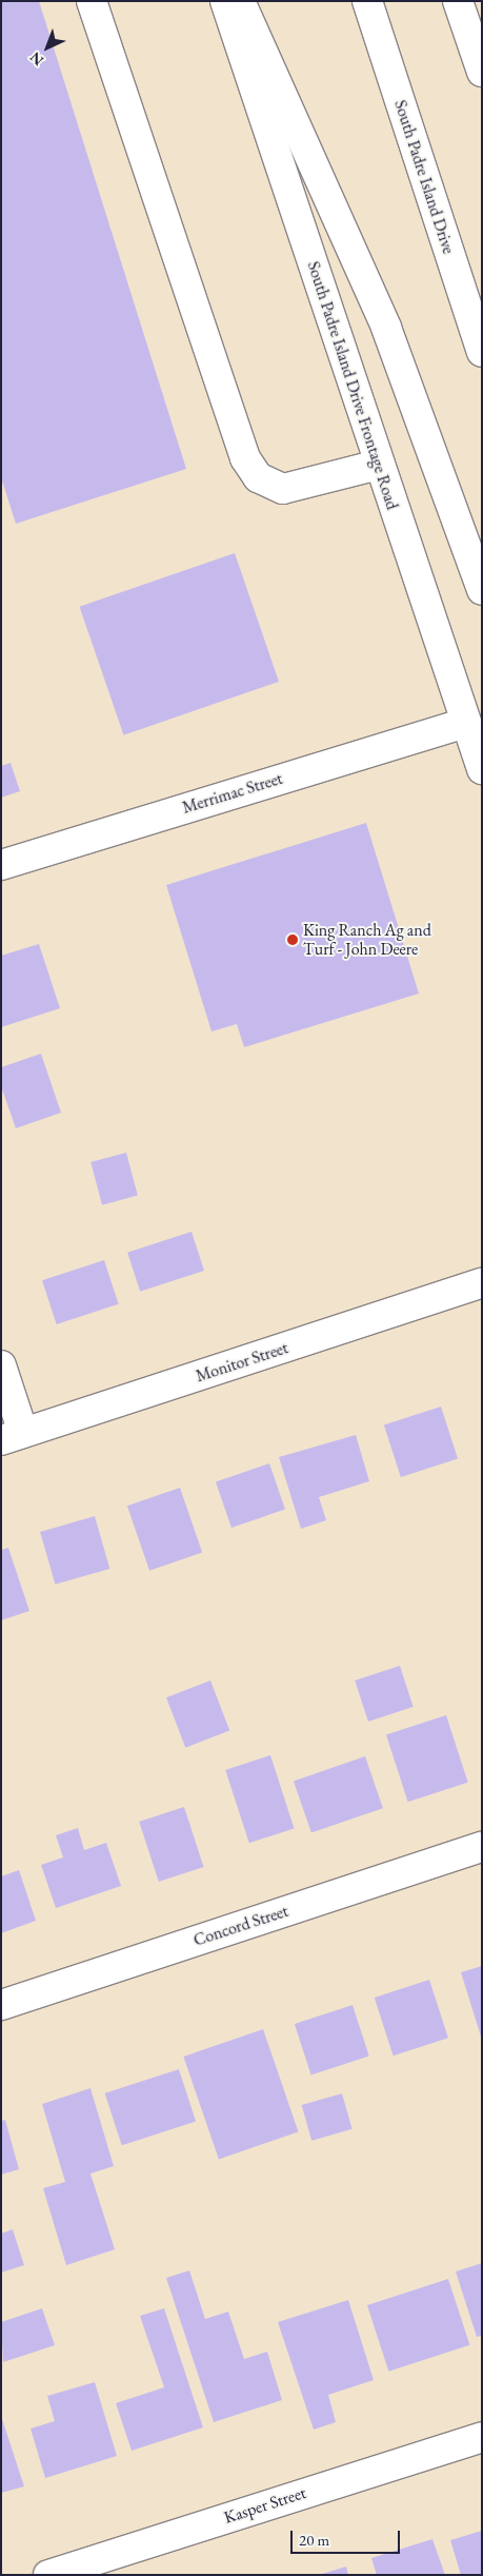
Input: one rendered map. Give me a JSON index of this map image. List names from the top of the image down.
{
  "streets": {
    "main road": [
      "South Padre Island Drive",
      "South Padre Island Drive Frontage Road",
      "Merrimac Street",
      "Monitor Street",
      "Concord Street",
      "Kasper Street"
    ]
  },
  "crossings": [
    ["South Padre Island Drive Frontage Road", "Merrimac Street"]
  ],
  "places": ["King Ranch Ag and Turf - John Deere"],
  "scale_bar": "20 m",
  "north": "bottom left"
}
